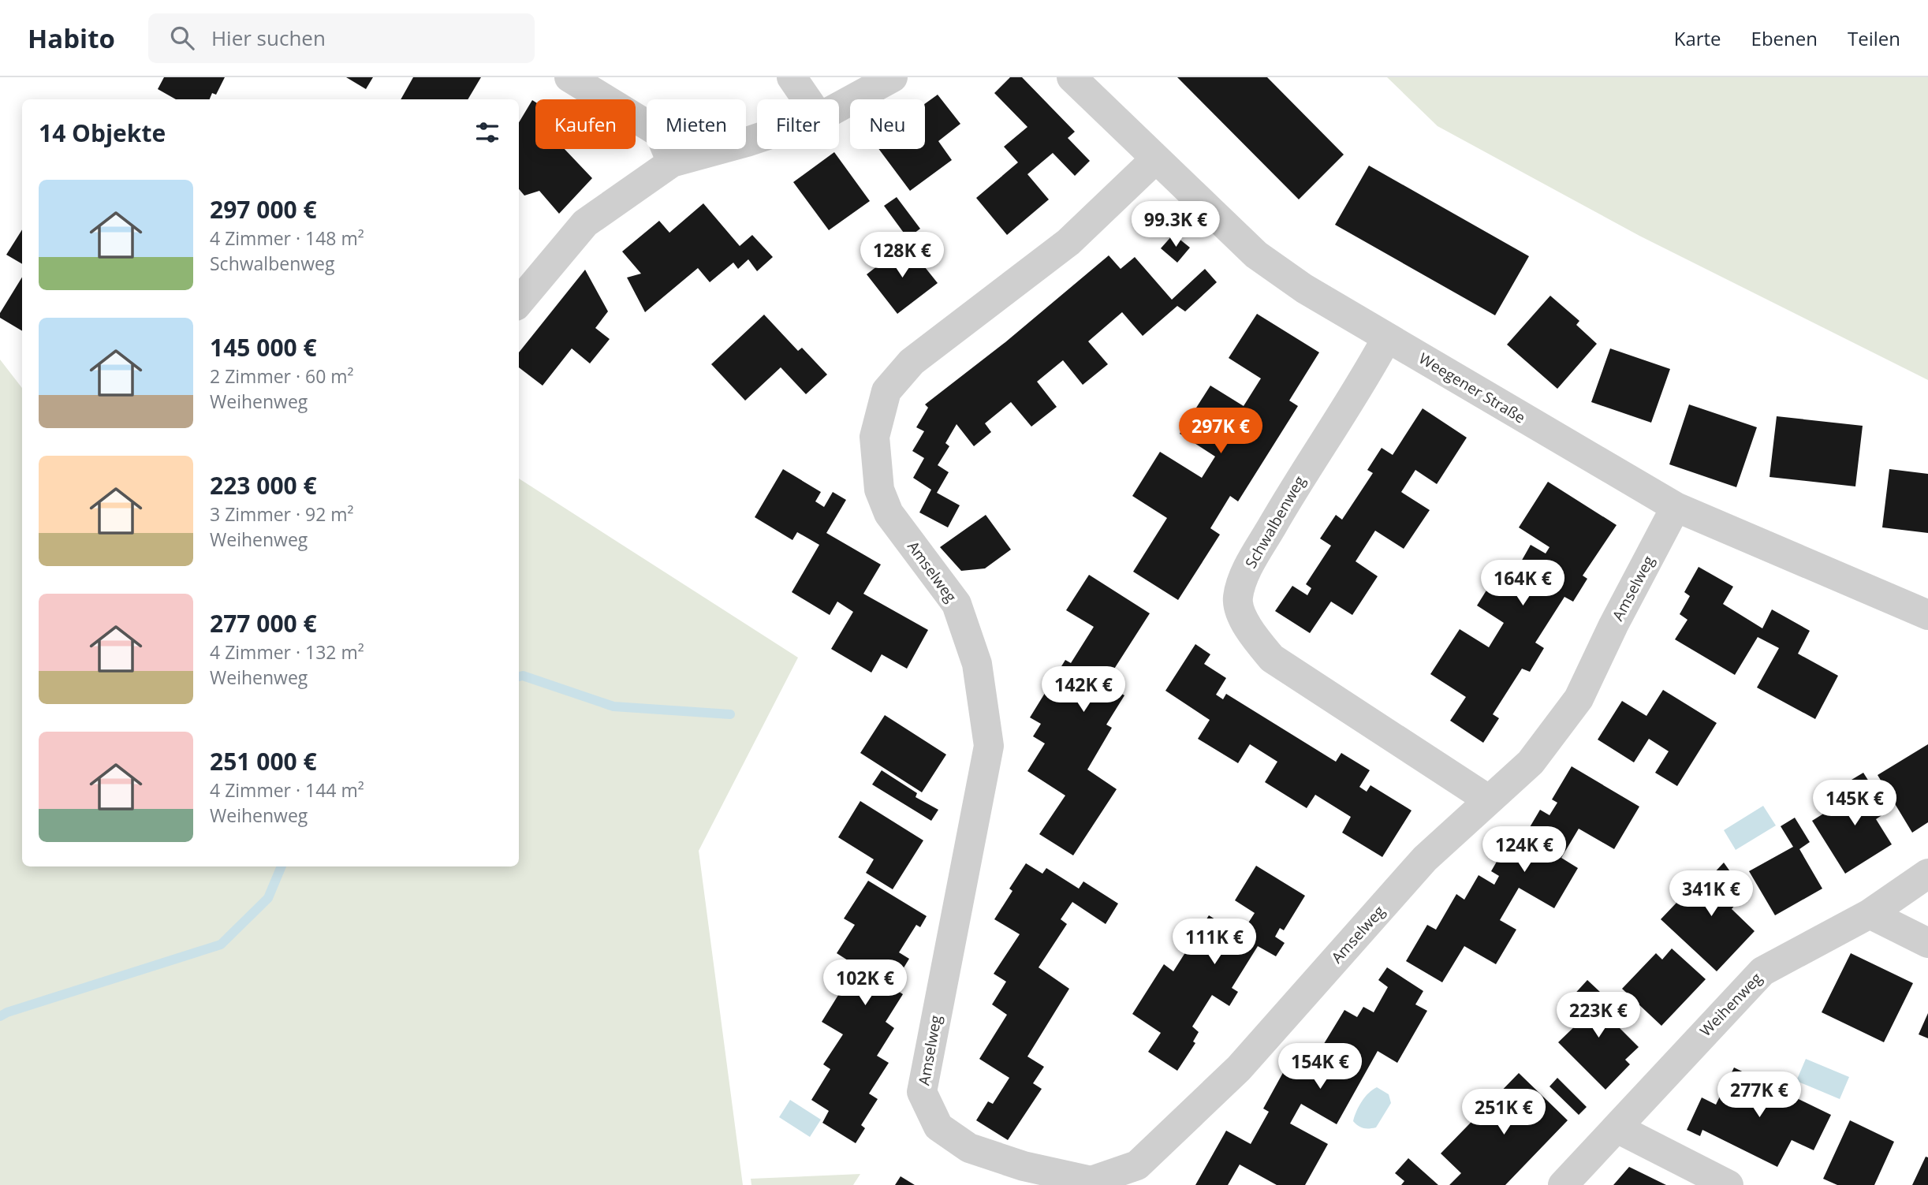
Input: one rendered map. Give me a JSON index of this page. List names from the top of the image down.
{
  "streets": {
    "street": [
      "Weegener Straße",
      "Schwalbenweg",
      "Amselweg",
      "Weihenweg"
    ]
  },
  "crossings": [
    ["Weegener Straße", "Schwalbenweg"],
    ["Weegener Straße", "Amselweg"],
    ["Schwalbenweg", "Amselweg"]
  ],
  "page": {
    "header": "Habito",
    "search": "Hier suchen",
    "nav": ["Karte", "Ebenen", "Teilen"],
    "chip": [
      "Kaufen",
      "Mieten",
      "Filter",
      "Neu"
    ],
    "heading": "14 Objekte",
    "list": [
      {
        "name": "297 000 €",
        "note": "4 Zimmer · 148 m² · Schwalbenweg"
      },
      {
        "name": "145 000 €",
        "note": "2 Zimmer · 60 m² · Weihenweg"
      },
      {
        "name": "223 000 €",
        "note": "3 Zimmer · 92 m² · Weihenweg"
      },
      {
        "name": "277 000 €",
        "note": "4 Zimmer · 132 m² · Weihenweg"
      },
      {
        "name": "251 000 €",
        "note": "4 Zimmer · 144 m² · Weihenweg"
      }
    ],
    "price": [
      "99.3K €",
      "128K €",
      "297K €",
      "164K €",
      "142K €",
      "145K €",
      "124K €",
      "341K €",
      "111K €",
      "102K €",
      "223K €",
      "154K €",
      "277K €",
      "251K €"
    ]
  }
}
